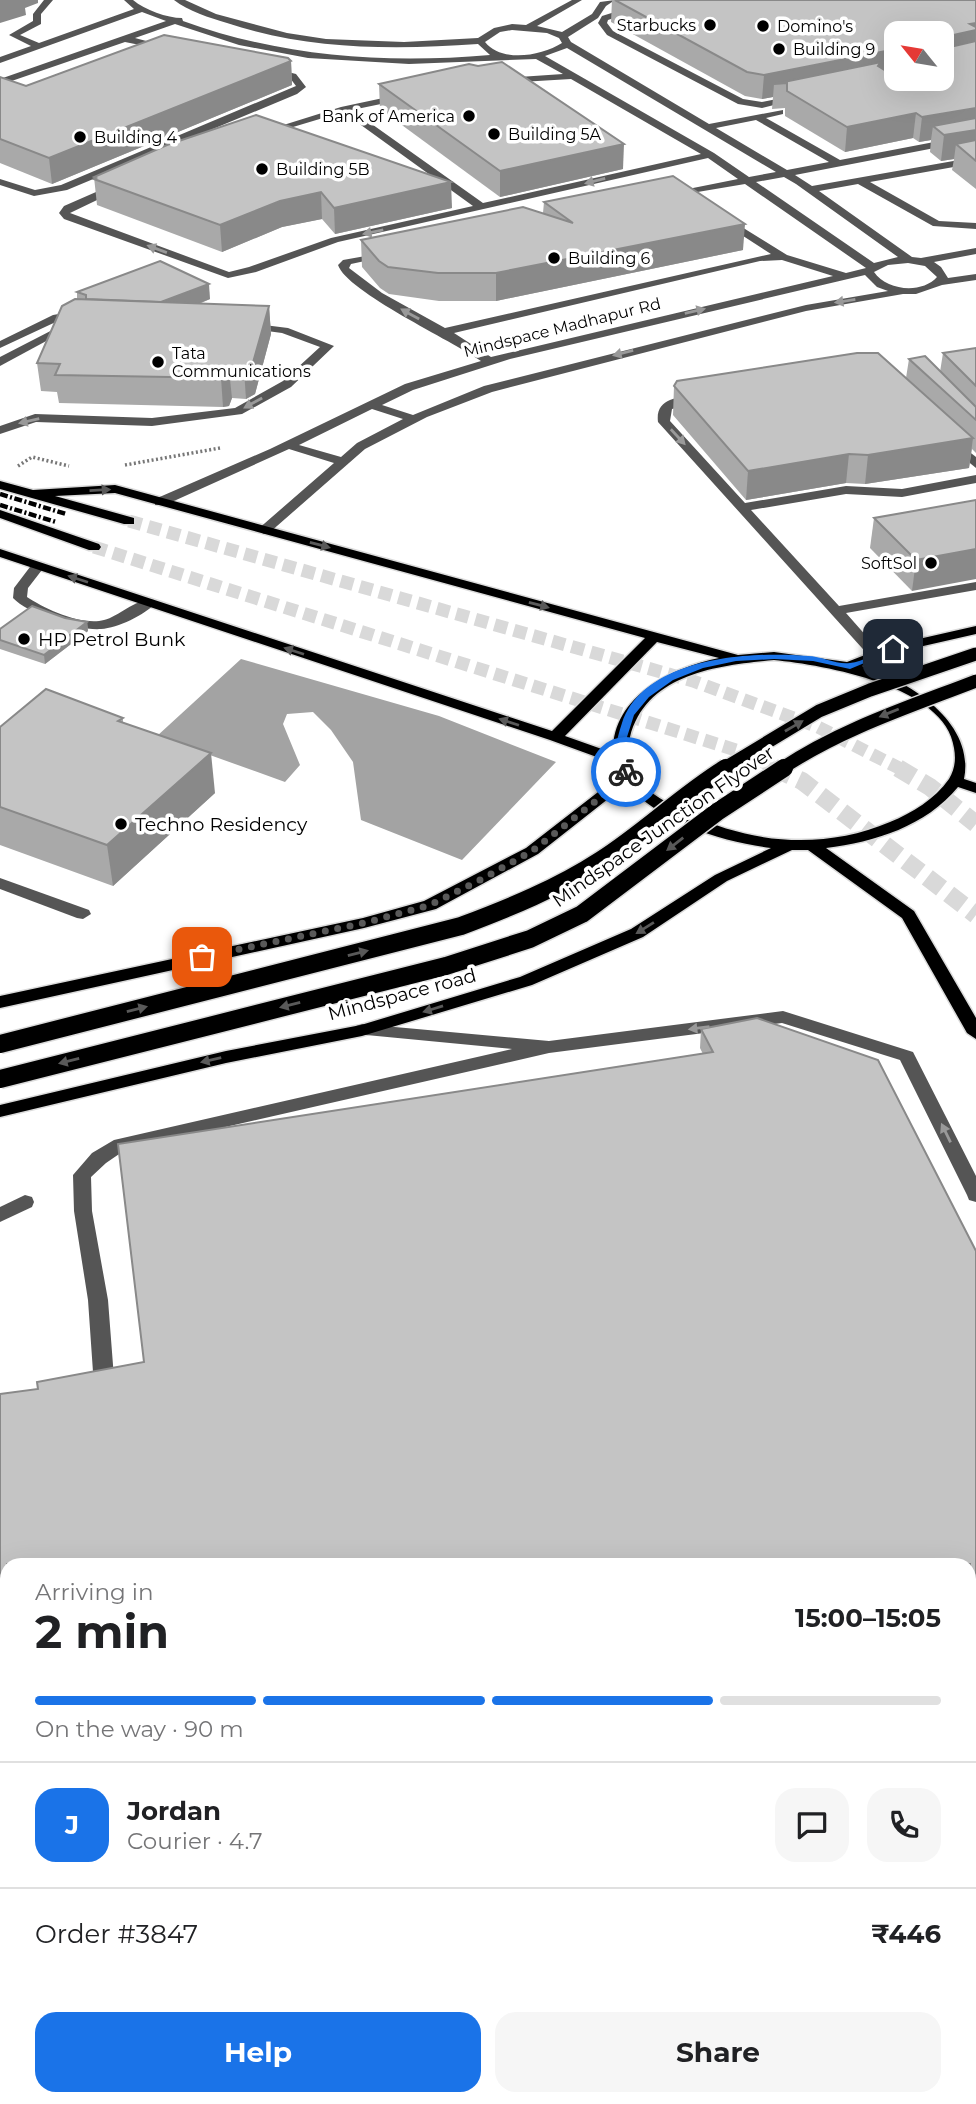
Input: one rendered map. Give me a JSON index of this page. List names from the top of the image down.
{
  "streets": {
    "main road": ["Mindspace Junction Flyover", "Mindspace road"],
    "street": ["Mindspace Madhapur Rd"]
  },
  "places": [
    "Starbucks",
    "Domino's",
    "Building 9",
    "Bank of America",
    "Building 5A",
    "Building 4",
    "Building 5B",
    "Building 6",
    "Tata Communications",
    "SoftSol",
    "HP Petrol Bunk",
    "Techno Residency"
  ],
  "north": "top left",
  "page": {
    "heading": ["2 min", "Arriving in", "15:00–15:05"],
    "panel": [
      "Jordan",
      "Courier · 4.7",
      "Order #3847",
      "₹446"
    ],
    "bar": "On the way · 90 m",
    "round": "J",
    "buttons": ["Help", "Share"]
  }
}
